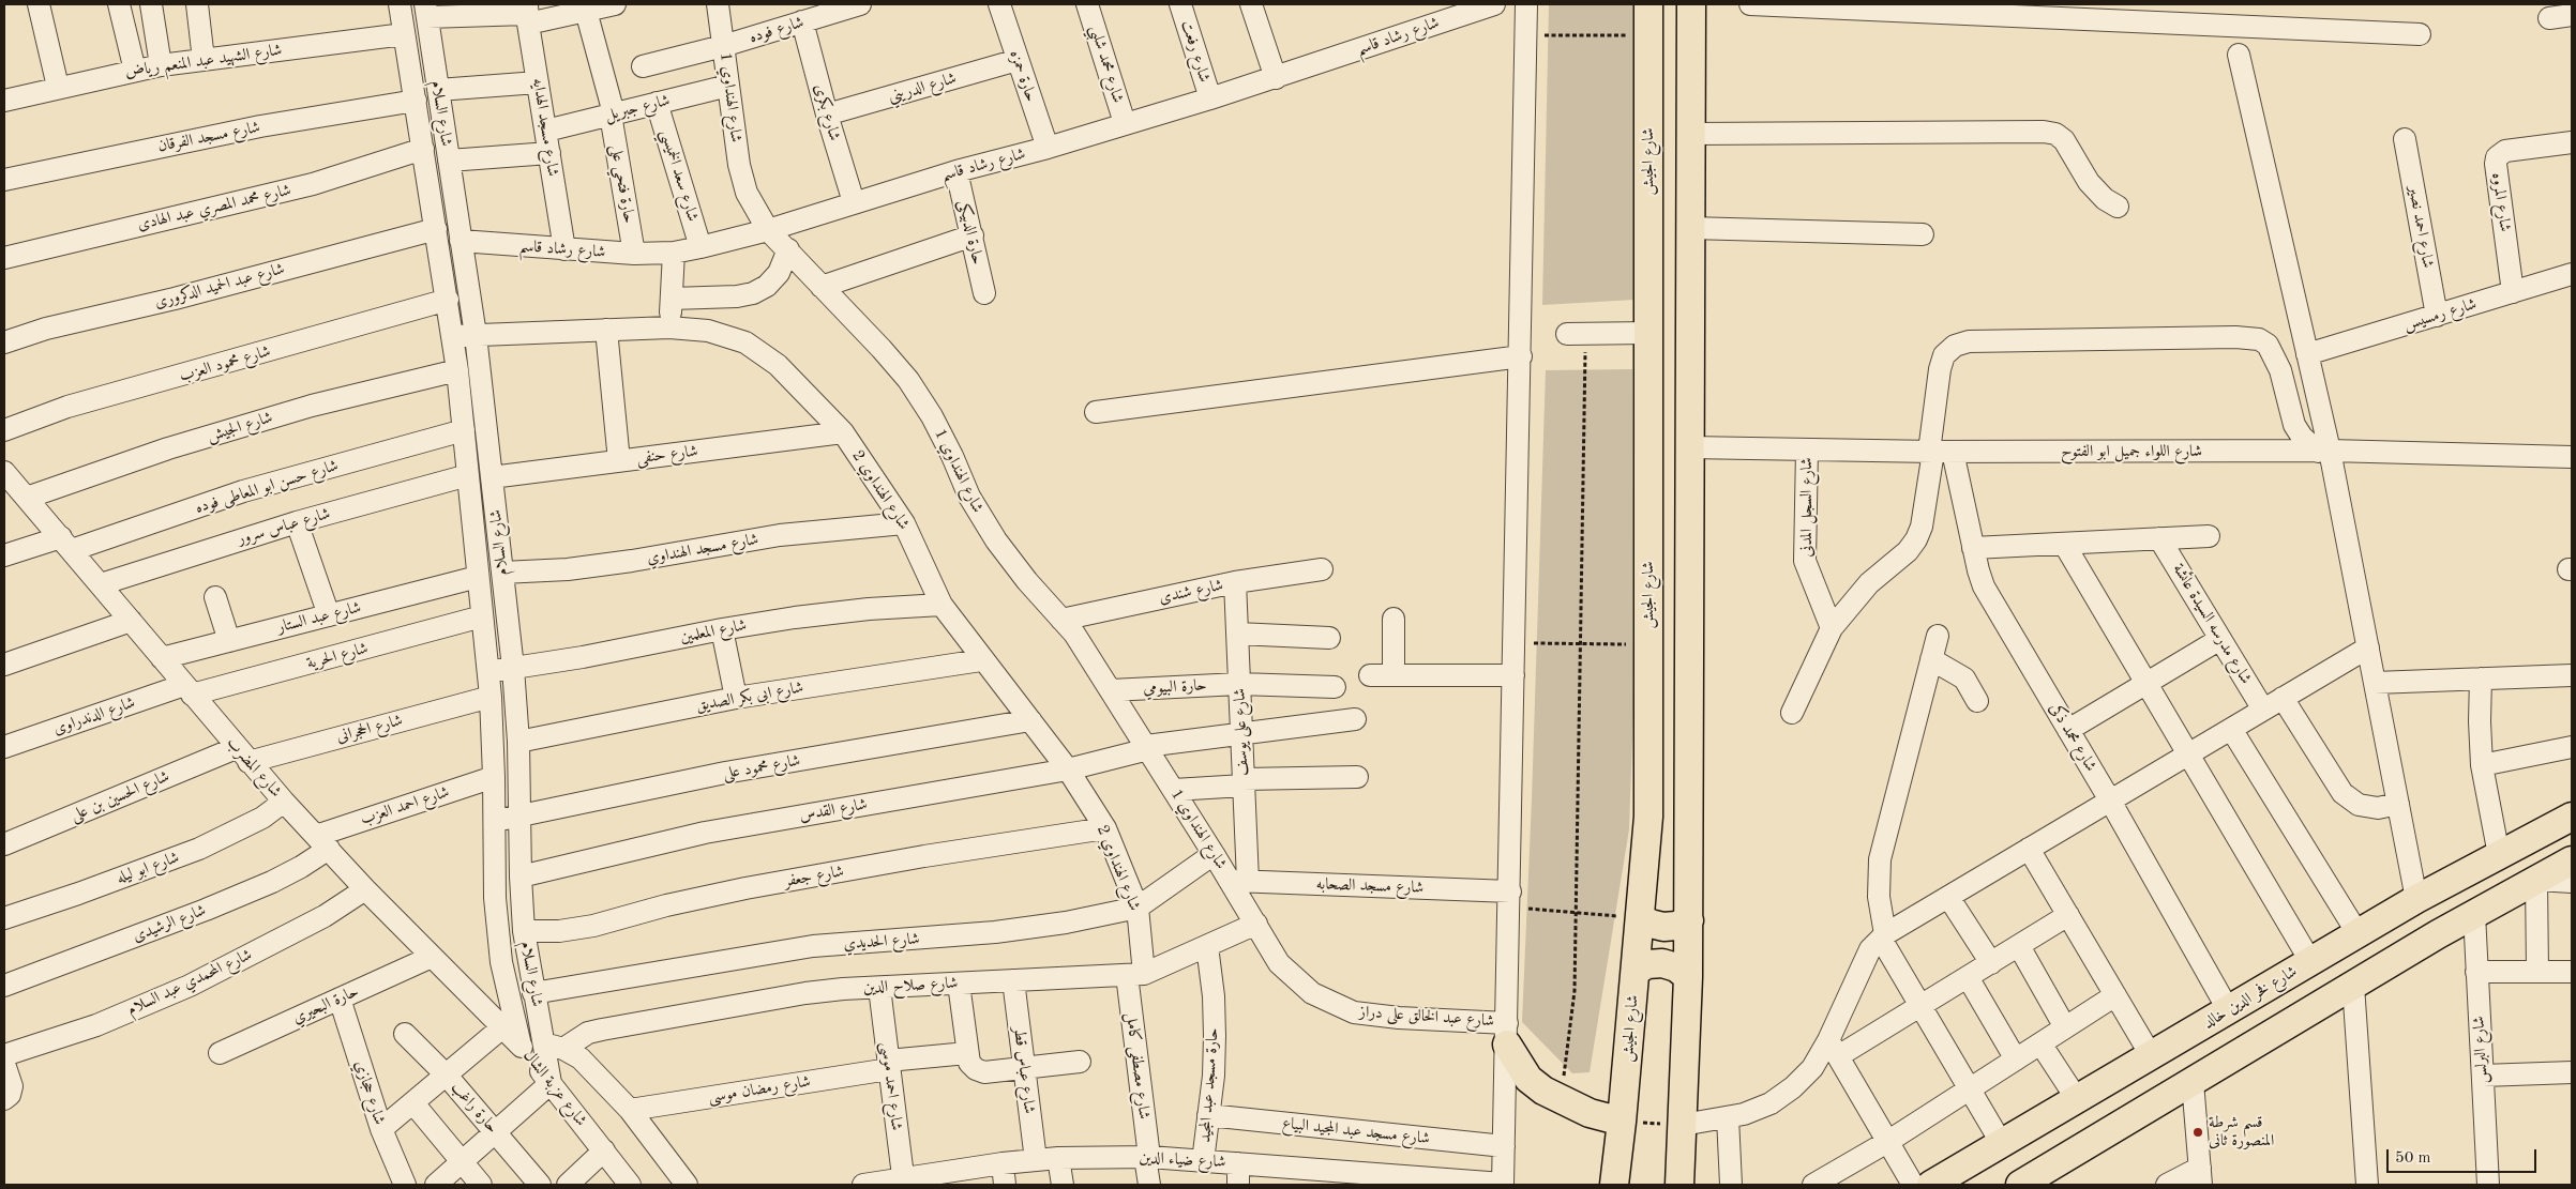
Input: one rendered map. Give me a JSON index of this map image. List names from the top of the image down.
{
  "streets": {
    "main road": ["شارع الجيش", "شارع فخر الدين خالد"],
    "street": [
      "شارع فوده",
      "شارع رشاد قاسم",
      "شارع رفعت",
      "شارع الشهيد عبد المنعم رياض",
      "شارع محمد شلبي",
      "حارة حمزه",
      "شارع الدريني",
      "شارع الهنداوي 1",
      "شارع جبريل",
      "شارع بكرى",
      "شارع السلام",
      "شارع مسجد الهدايه",
      "شارع مسجد الفرقان",
      "شارع سعد الخميسي",
      "حارة فتحي على",
      "شارع المروه",
      "شارع محمد المصري عبد الهادى",
      "شارع احمد نصير",
      "حارة الدبيكى",
      "شارع عبد الحميد الدكرورى",
      "شارع رمسيس",
      "شارع محمود العزب",
      "شارع اللواء جميل ابو الفتوح",
      "شارع حنفى",
      "شارع حسن ابو المعاطى فوده",
      "شارع الهنداوي 2",
      "شارع السجل المدنى",
      "شارع عباس سرور",
      "شارع مسجد الهنداوي",
      "شارع شندى",
      "شارع عبد الستار",
      "شارع مدرسه السيدة عائشة",
      "شارع المعلمين",
      "شارع الحرية",
      "حارة البيومي",
      "شارع ابى بكر الصديق",
      "شارع الدندراوى",
      "شارع الحجرانى",
      "شارع على يوسف",
      "شارع محمد ذكى",
      "شارع المضرب",
      "شارع محمود على",
      "شارع الحسين بن على",
      "شارع احمد العزب",
      "شارع القدس",
      "شارع ابو ليله",
      "شارع جعفر",
      "شارع مسجد الصحابه",
      "شارع الرشيدى",
      "شارع الحديدي",
      "شارع المحمدي عبد السلام",
      "شارع صلاح الدين",
      "حارة البحيري",
      "شارع عبد الخالق على دراز",
      "شارع البرلس",
      "شارع مصطفى كامل",
      "شارع عباس قطر",
      "حارة مسجد عبد المجيد",
      "شارع احمد موسى",
      "شارع عزبة الشال",
      "شارع رمضان موسى",
      "شارع حجازي",
      "حارة راغب",
      "شارع مسجد عبد المجيد البياع",
      "شارع ضياء الدين"
    ]
  },
  "crossings": [
    ["شارع فوده", "شارع الهنداوي 1"],
    ["شارع فوده", "شارع بكرى"],
    ["شارع رشاد قاسم", "شارع رفعت"],
    ["شارع رشاد قاسم", "شارع محمد شلبي"],
    ["شارع رشاد قاسم", "حارة حمزه"],
    ["شارع رشاد قاسم", "شارع الهنداوي 1"],
    ["شارع رشاد قاسم", "شارع بكرى"],
    ["شارع رشاد قاسم", "شارع السلام"],
    ["شارع رشاد قاسم", "شارع مسجد الهدايه"],
    ["شارع رشاد قاسم", "شارع سعد الخميسي"],
    ["شارع رشاد قاسم", "حارة فتحي على"],
    ["شارع رشاد قاسم", "حارة الدبيكى"],
    ["شارع الشهيد عبد المنعم رياض", "شارع السلام"],
    ["حارة حمزه", "شارع الدريني"],
    ["شارع الدريني", "شارع بكرى"],
    ["شارع الهنداوي 1", "شارع جبريل"],
    ["شارع الهنداوي 1", "شارع شندى"],
    ["شارع الهنداوي 1", "حارة البيومي"],
    ["شارع الهنداوي 1", "شارع على يوسف"],
    ["شارع الهنداوي 1", "شارع القدس"],
    ["شارع الهنداوي 1", "شارع مسجد الصحابه"],
    ["شارع الهنداوي 1", "شارع الحديدي"],
    ["شارع الهنداوي 1", "شارع صلاح الدين"],
    ["شارع الهنداوي 1", "شارع عبد الخالق على دراز"],
    ["شارع جبريل", "شارع مسجد الهدايه"],
    ["شارع جبريل", "شارع سعد الخميسي"],
    ["شارع جبريل", "حارة فتحي على"],
    ["شارع السلام", "شارع مسجد الفرقان"],
    ["شارع السلام", "شارع الجيش"],
    ["شارع السلام", "شارع محمد المصري عبد الهادى"],
    ["شارع السلام", "شارع عبد الحميد الدكرورى"],
    ["شارع السلام", "شارع محمود العزب"],
    ["شارع السلام", "شارع حنفى"],
    ["شارع السلام", "شارع حسن ابو المعاطى فوده"],
    ["شارع السلام", "شارع الهنداوي 2"],
    ["شارع السلام", "شارع عباس سرور"],
    ["شارع السلام", "شارع مسجد الهنداوي"],
    ["شارع السلام", "شارع عبد الستار"],
    ["شارع السلام", "شارع المعلمين"],
    ["شارع السلام", "شارع الحرية"],
    ["شارع السلام", "شارع ابى بكر الصديق"],
    ["شارع السلام", "شارع الحجرانى"],
    ["شارع السلام", "شارع المضرب"],
    ["شارع السلام", "شارع محمود على"],
    ["شارع السلام", "شارع احمد العزب"],
    ["شارع السلام", "شارع القدس"],
    ["شارع السلام", "شارع جعفر"],
    ["شارع السلام", "شارع الحديدي"],
    ["شارع السلام", "شارع صلاح الدين"],
    ["شارع السلام", "شارع عزبة الشال"],
    ["شارع الجيش", "شارع المضرب"],
    ["شارع المروه", "شارع رمسيس"],
    ["شارع احمد نصير", "شارع رمسيس"],
    ["شارع اللواء جميل ابو الفتوح", "شارع السجل المدنى"],
    ["شارع اللواء جميل ابو الفتوح", "شارع محمد ذكى"],
    ["شارع حنفى", "شارع الهنداوي 2"],
    ["شارع حسن ابو المعاطى فوده", "شارع المضرب"],
    ["شارع الهنداوي 2", "شارع مسجد الهنداوي"],
    ["شارع الهنداوي 2", "شارع المعلمين"],
    ["شارع الهنداوي 2", "شارع ابى بكر الصديق"],
    ["شارع الهنداوي 2", "شارع محمود على"],
    ["شارع الهنداوي 2", "شارع القدس"],
    ["شارع الهنداوي 2", "شارع جعفر"],
    ["شارع الهنداوي 2", "شارع الحديدي"],
    ["شارع الهنداوي 2", "شارع صلاح الدين"],
    ["شارع الهنداوي 2", "شارع مصطفى كامل"],
    ["شارع عباس سرور", "شارع المضرب"],
    ["شارع شندى", "شارع على يوسف"],
    ["شارع عبد الستار", "شارع المضرب"],
    ["شارع الحرية", "شارع الدندراوى"],
    ["شارع الحرية", "شارع المضرب"],
    ["حارة البيومي", "شارع على يوسف"],
    ["شارع الدندراوى", "شارع المضرب"],
    ["شارع الحجرانى", "شارع المضرب"],
    ["شارع الحجرانى", "شارع الحسين بن على"],
    ["شارع على يوسف", "شارع القدس"],
    ["شارع على يوسف", "شارع مسجد الصحابه"],
    ["شارع محمد ذكى", "شارع فخر الدين خالد"],
    ["شارع المضرب", "شارع الحسين بن على"],
    ["شارع المضرب", "شارع احمد العزب"],
    ["شارع المضرب", "شارع ابو ليله"],
    ["شارع المضرب", "شارع الرشيدى"],
    ["شارع المضرب", "شارع المحمدي عبد السلام"],
    ["شارع المضرب", "حارة البحيري"],
    ["شارع المضرب", "شارع عزبة الشال"],
    ["شارع احمد العزب", "شارع الرشيدى"],
    ["شارع صلاح الدين", "شارع عبد الخالق على دراز"],
    ["شارع صلاح الدين", "شارع مصطفى كامل"],
    ["شارع صلاح الدين", "شارع عباس قطر"],
    ["شارع صلاح الدين", "حارة مسجد عبد المجيد"],
    ["شارع صلاح الدين", "شارع احمد موسى"],
    ["شارع صلاح الدين", "شارع عزبة الشال"],
    ["حارة البحيري", "شارع حجازي"],
    ["شارع مصطفى كامل", "شارع ضياء الدين"],
    ["شارع عباس قطر", "شارع ضياء الدين"],
    ["حارة مسجد عبد المجيد", "شارع مسجد عبد المجيد البياع"],
    ["حارة مسجد عبد المجيد", "شارع ضياء الدين"],
    ["شارع احمد موسى", "شارع رمضان موسى"],
    ["شارع احمد موسى", "شارع ضياء الدين"],
    ["شارع عزبة الشال", "شارع رمضان موسى"]
  ],
  "places": ["قسم شرطة المنصورة ثانى"],
  "scale_bar": "50 m"
}
